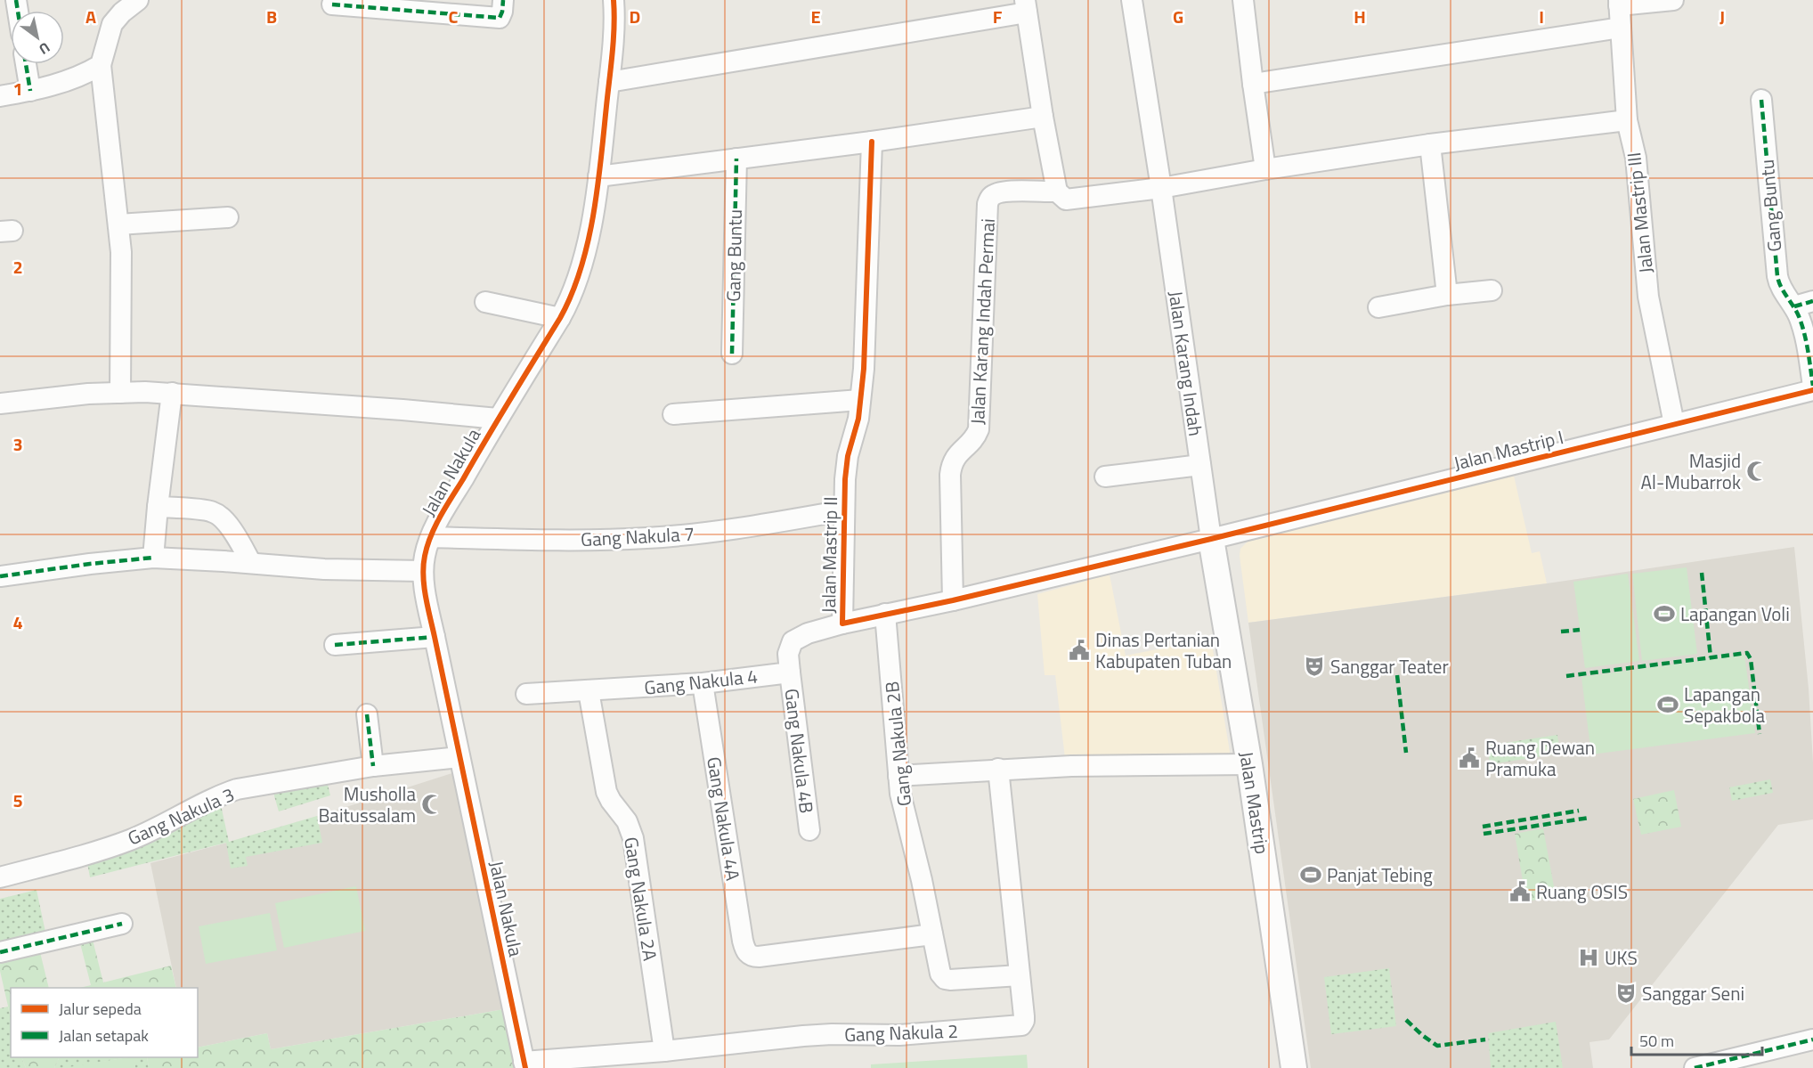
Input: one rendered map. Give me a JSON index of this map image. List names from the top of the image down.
{
  "streets": {
    "street": [
      "Gang Buntu",
      "Jalan Mastrip III",
      "Jalan Karang Indah Permai",
      "Jalan Karang Indah",
      "Jalan Mastrip I",
      "Jalan Nakula",
      "Gang Nakula 7",
      "Jalan Mastrip II",
      "Gang Nakula 4",
      "Gang Nakula 2B",
      "Gang Nakula 4B",
      "Jalan Mastrip",
      "Gang Nakula 3",
      "Gang Nakula 4A",
      "Gang Nakula 2A",
      "Gang Nakula 2"
    ]
  },
  "crossings": [
    ["Jalan Mastrip III", "Jalan Mastrip I"],
    ["Jalan Karang Indah Permai", "Jalan Mastrip II"],
    ["Jalan Karang Indah", "Jalan Mastrip I"],
    ["Jalan Karang Indah", "Jalan Mastrip II"],
    ["Jalan Karang Indah", "Jalan Mastrip"],
    ["Jalan Mastrip I", "Jalan Mastrip II"],
    ["Jalan Mastrip I", "Jalan Mastrip"],
    ["Jalan Nakula", "Gang Nakula 7"],
    ["Jalan Nakula", "Gang Nakula 3"],
    ["Jalan Nakula", "Gang Nakula 2"],
    ["Gang Nakula 7", "Jalan Mastrip II"],
    ["Jalan Mastrip II", "Gang Nakula 2B"],
    ["Jalan Mastrip II", "Jalan Mastrip"],
    ["Gang Nakula 4", "Gang Nakula 4B"],
    ["Gang Nakula 4", "Gang Nakula 4A"],
    ["Gang Nakula 4", "Gang Nakula 2A"],
    ["Gang Nakula 2B", "Gang Nakula 4A"],
    ["Gang Nakula 2B", "Gang Nakula 2"],
    ["Gang Nakula 2A", "Gang Nakula 2"]
  ],
  "places": {
    "mosque": ["Masjid Al-Mubarrok", "Musholla Baitussalam"],
    "sports": ["Lapangan Voli", "Lapangan Sepakbola", "Panjat Tebing"],
    "public building": ["Dinas Pertanian Kabupaten Tuban", "Ruang Dewan Pramuka", "Ruang OSIS"],
    "theatre": ["Sanggar Teater", "Sanggar Seni"],
    "hospital": ["UKS"]
  },
  "legend": ["Jalur sepeda", "Jalan setapak"],
  "scale_bar": "50 m",
  "north": "bottom right",
  "grid": {
    "columns": [
      "A",
      "B",
      "C",
      "D",
      "E",
      "F",
      "G",
      "H",
      "I",
      "J"
    ],
    "rows": [
      "1",
      "2",
      "3",
      "4",
      "5"
    ]
  }
}
